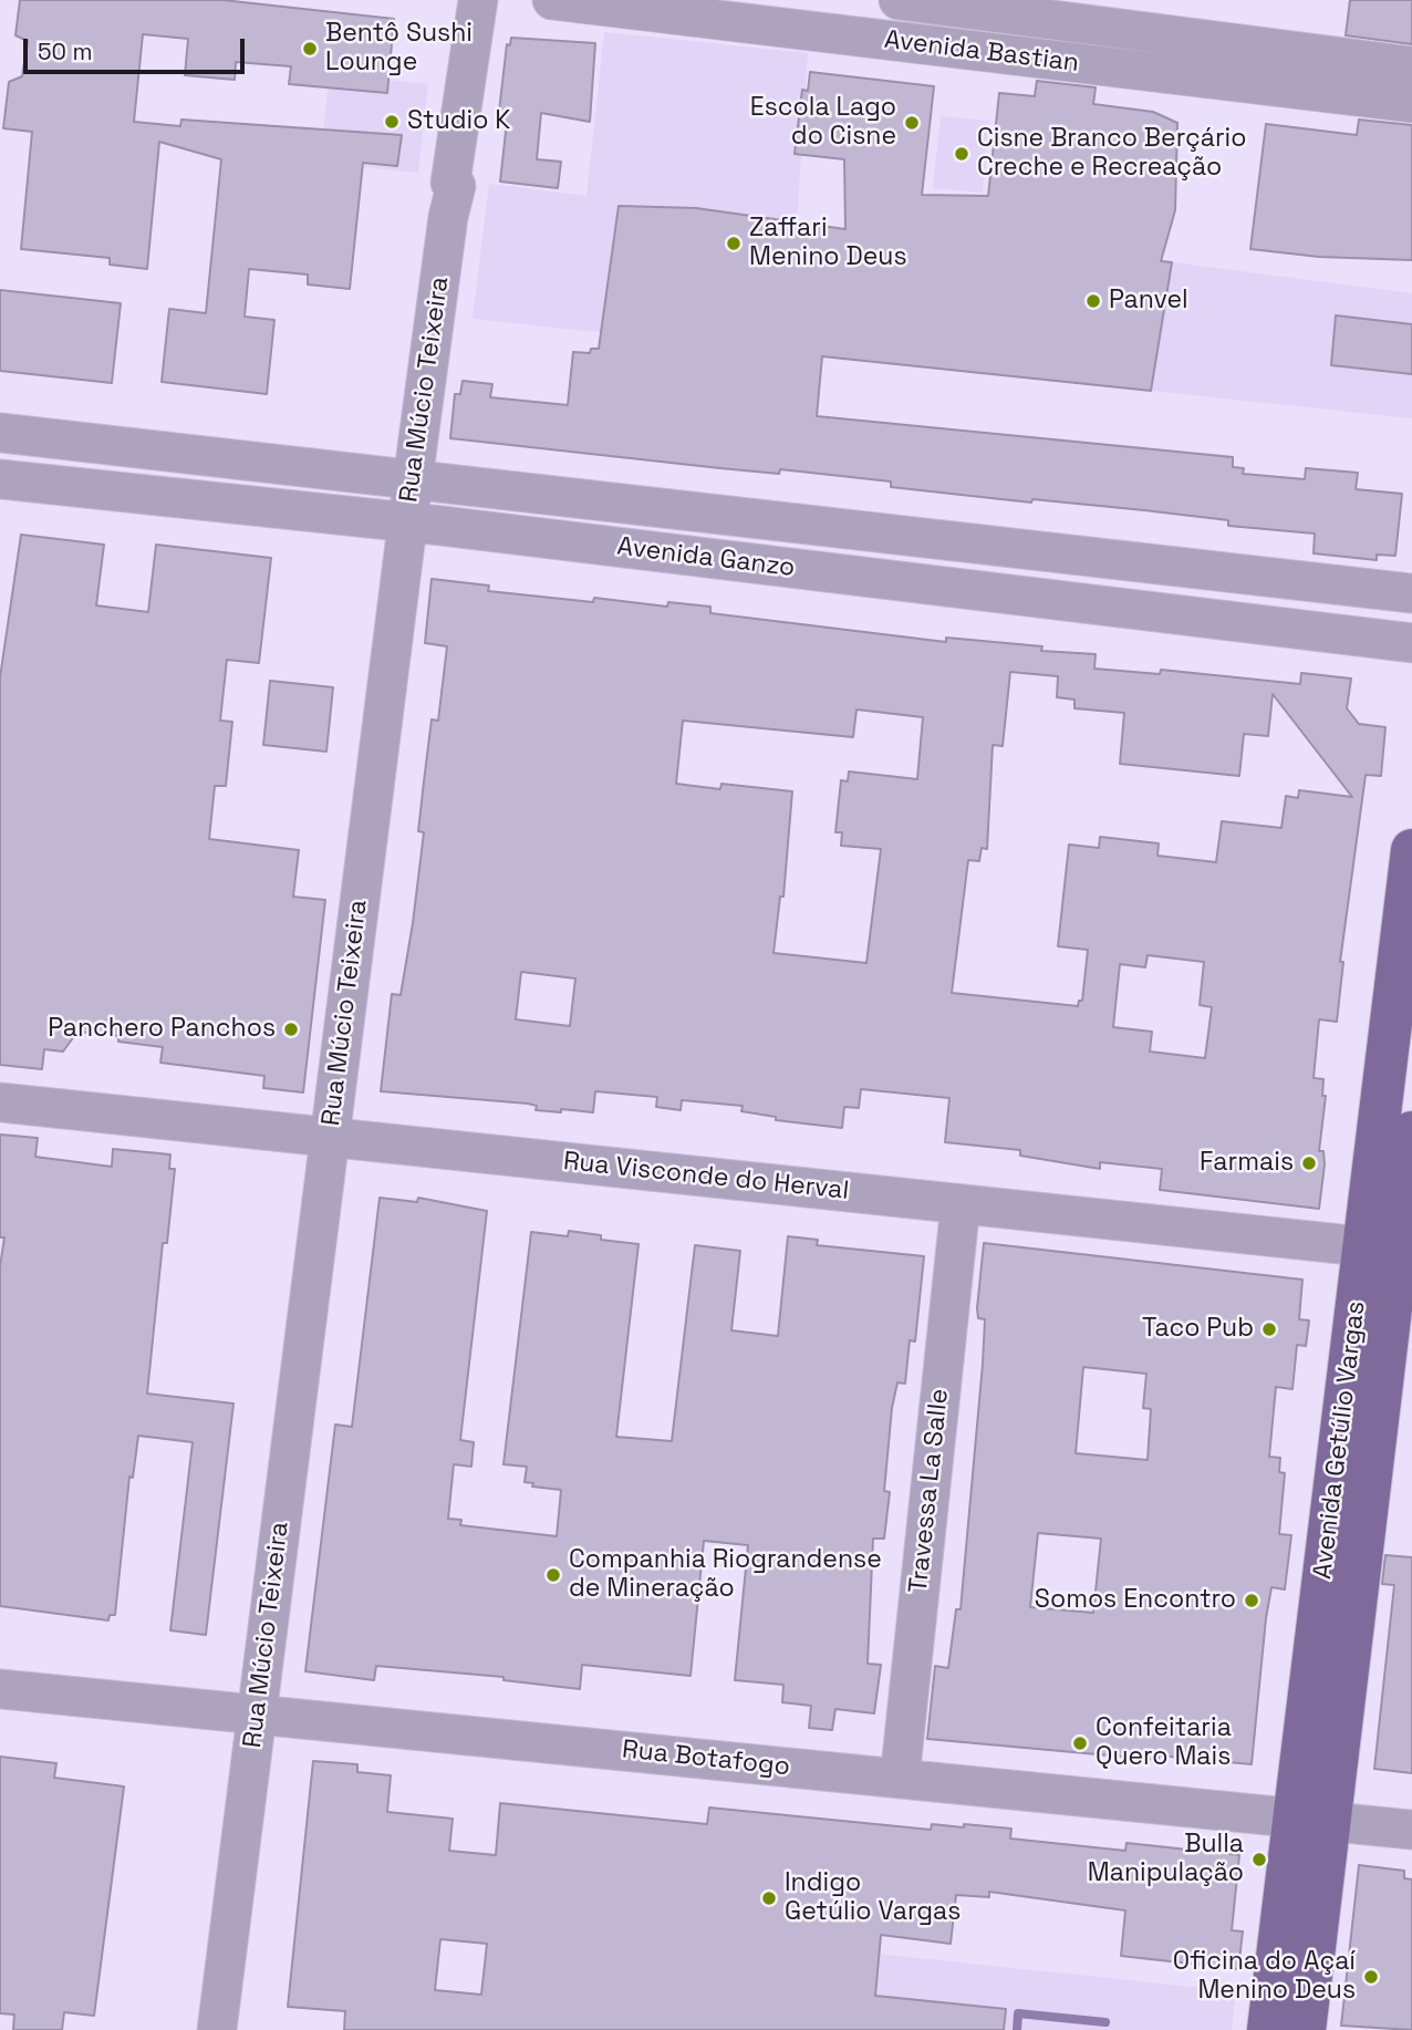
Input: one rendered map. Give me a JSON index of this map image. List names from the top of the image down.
{
  "streets": {
    "main road": ["Avenida Getúlio Vargas"],
    "street": [
      "Avenida Bastian",
      "Rua Múcio Teixeira",
      "Avenida Ganzo",
      "Rua Visconde do Herval",
      "Travessa La Salle",
      "Rua Botafogo"
    ]
  },
  "crossings": [
    ["Rua Múcio Teixeira", "Avenida Ganzo"],
    ["Rua Múcio Teixeira", "Rua Visconde do Herval"],
    ["Rua Múcio Teixeira", "Rua Botafogo"],
    ["Rua Visconde do Herval", "Avenida Getúlio Vargas"],
    ["Rua Visconde do Herval", "Travessa La Salle"],
    ["Avenida Getúlio Vargas", "Rua Botafogo"],
    ["Travessa La Salle", "Rua Botafogo"]
  ],
  "places": [
    "Bentô Sushi Lounge",
    "Studio K",
    "Escola Lago do Cisne",
    "Cisne Branco Berçário Creche e Recreação",
    "Zaffari Menino Deus",
    "Panvel",
    "Panchero Panchos",
    "Farmais",
    "Taco Pub",
    "Companhia Riograndense de Mineração",
    "Somos Encontro",
    "Confeitaria Quero Mais",
    "Bulla Manipulação",
    "Indigo Getúlio Vargas",
    "Oficina do Açaí Menino Deus"
  ],
  "scale_bar": "50 m"
}
